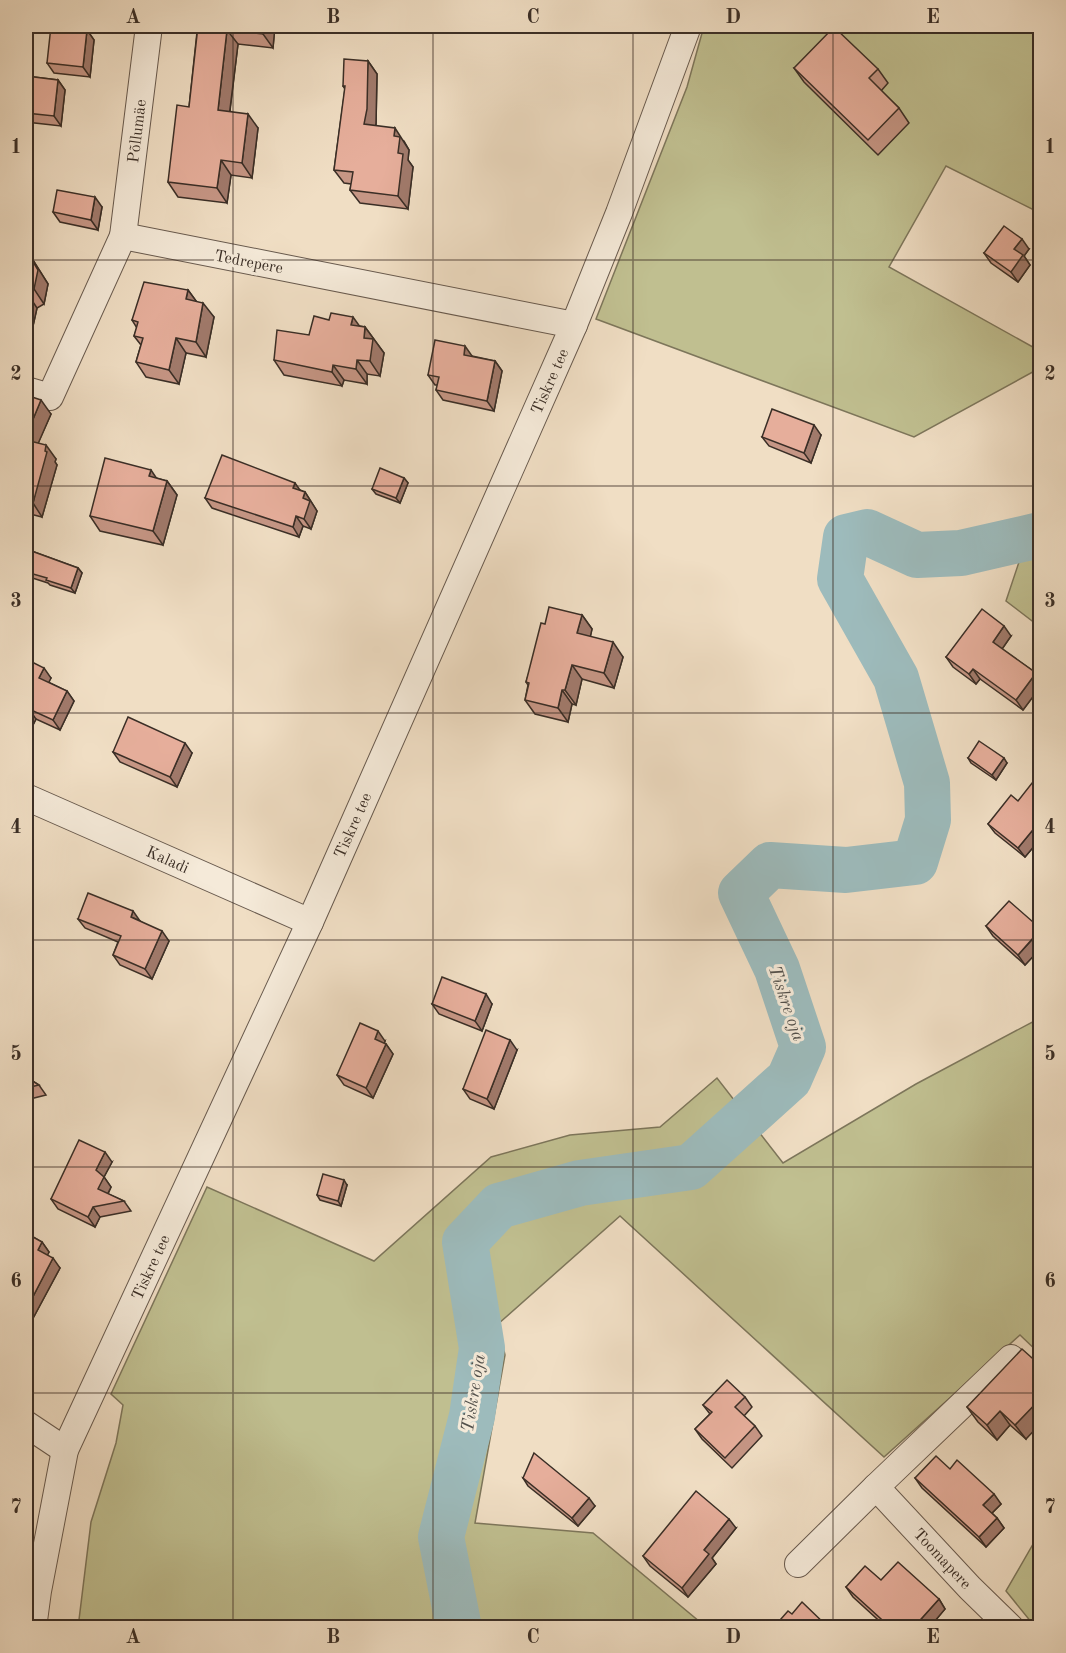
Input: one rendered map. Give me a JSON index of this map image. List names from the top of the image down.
{
  "streets": {
    "street": [
      "Põllumäe",
      "Tedrepere",
      "Tiskre tee",
      "Kaladi",
      "Toomapere"
    ]
  },
  "crossings": [
    ["Põllumäe", "Tedrepere"],
    ["Tedrepere", "Tiskre tee"],
    ["Tiskre tee", "Kaladi"]
  ],
  "water": ["Tiskre oja"],
  "grid": {
    "columns": [
      "A",
      "B",
      "C",
      "D",
      "E"
    ],
    "rows": [
      "1",
      "2",
      "3",
      "4",
      "5",
      "6",
      "7"
    ]
  }
}
